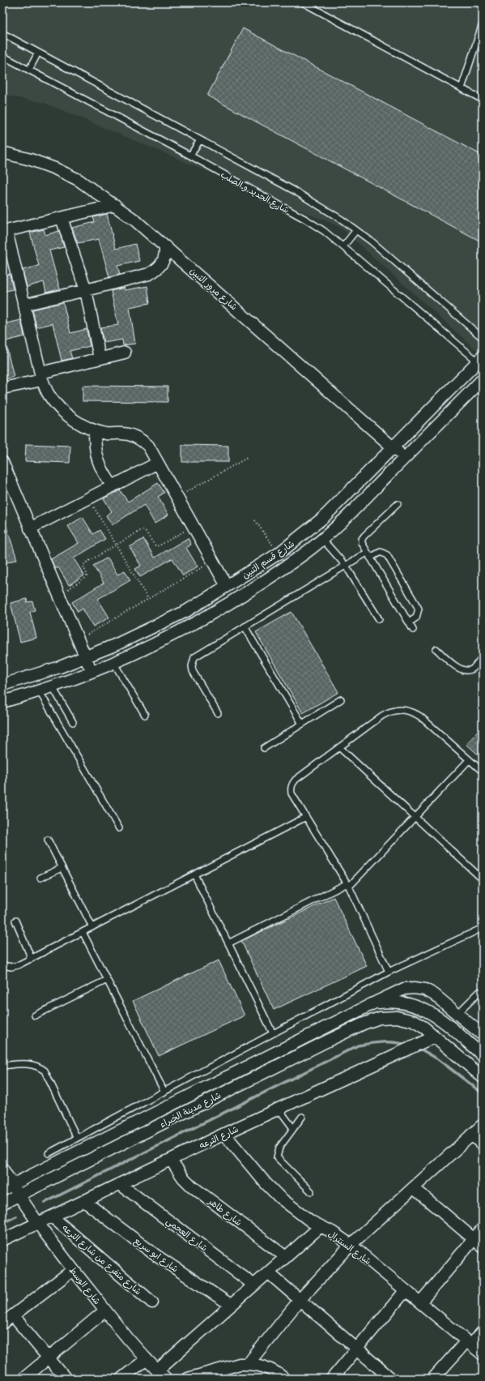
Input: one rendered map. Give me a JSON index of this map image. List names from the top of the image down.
{
  "streets": {
    "street": [
      "شارع مرور التبين",
      "شارع قسم التبين",
      "شارع مدينة الخبراء",
      "شارع الترعه",
      "شارع طاهر",
      "شارع العجمي",
      "شارع السنترال",
      "شارع ابو سريع",
      "شارع متفرع من شارع الترعه",
      "شارع الوسط"
    ],
    "lane": ["شارع الحديد و الصلب"]
  },
  "crossings": [
    ["شارع الحديد و الصلب", "شارع قسم التبين"],
    ["شارع مرور التبين", "شارع قسم التبين"],
    ["شارع مدينة الخبراء", "شارع الترعه"],
    ["شارع مدينة الخبراء", "شارع الوسط"],
    ["شارع الترعه", "شارع طاهر"],
    ["شارع الترعه", "شارع العجمي"],
    ["شارع الترعه", "شارع السنترال"],
    ["شارع الترعه", "شارع ابو سريع"],
    ["شارع الترعه", "شارع متفرع من شارع الترعه"],
    ["شارع الترعه", "شارع الوسط"]
  ]
}
